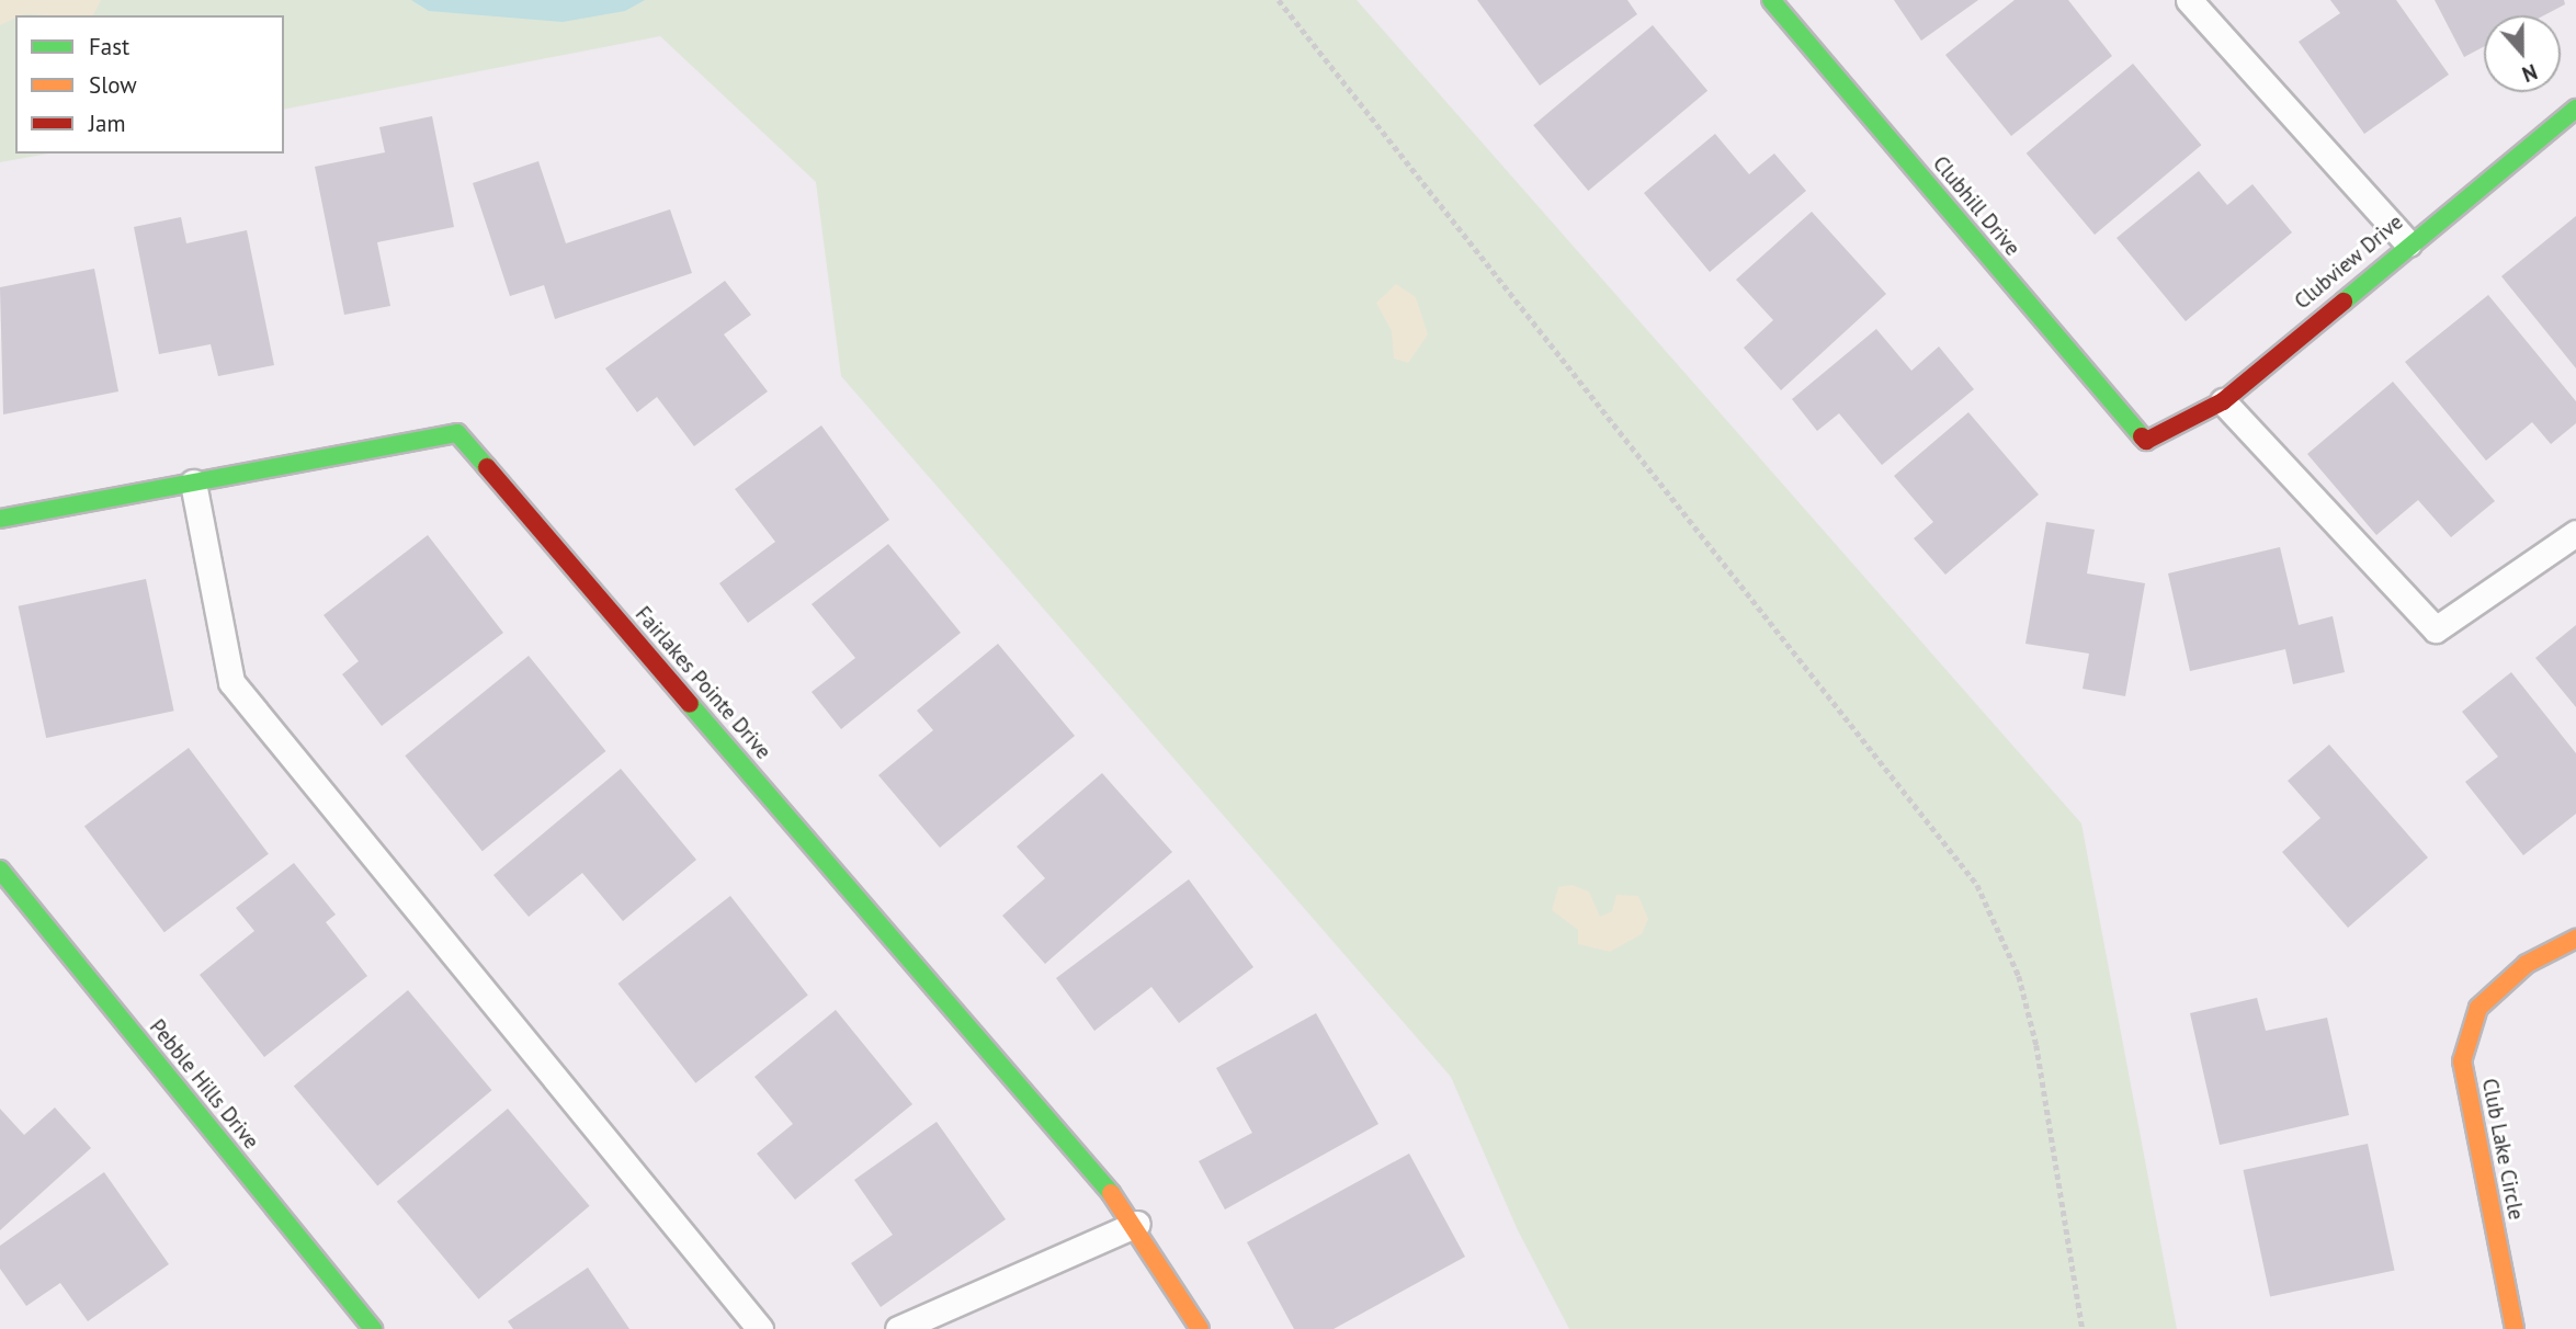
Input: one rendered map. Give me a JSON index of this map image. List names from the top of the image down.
{
  "streets": {
    "street": [
      "Clubhill Drive",
      "Clubview Drive",
      "Fairlakes Pointe Drive",
      "Pebble Hills Drive",
      "Club Lake Circle"
    ]
  },
  "crossings": [
    ["Clubhill Drive", "Clubview Drive"]
  ],
  "legend": ["Fast", "Slow", "Jam"],
  "north": "bottom"
}
